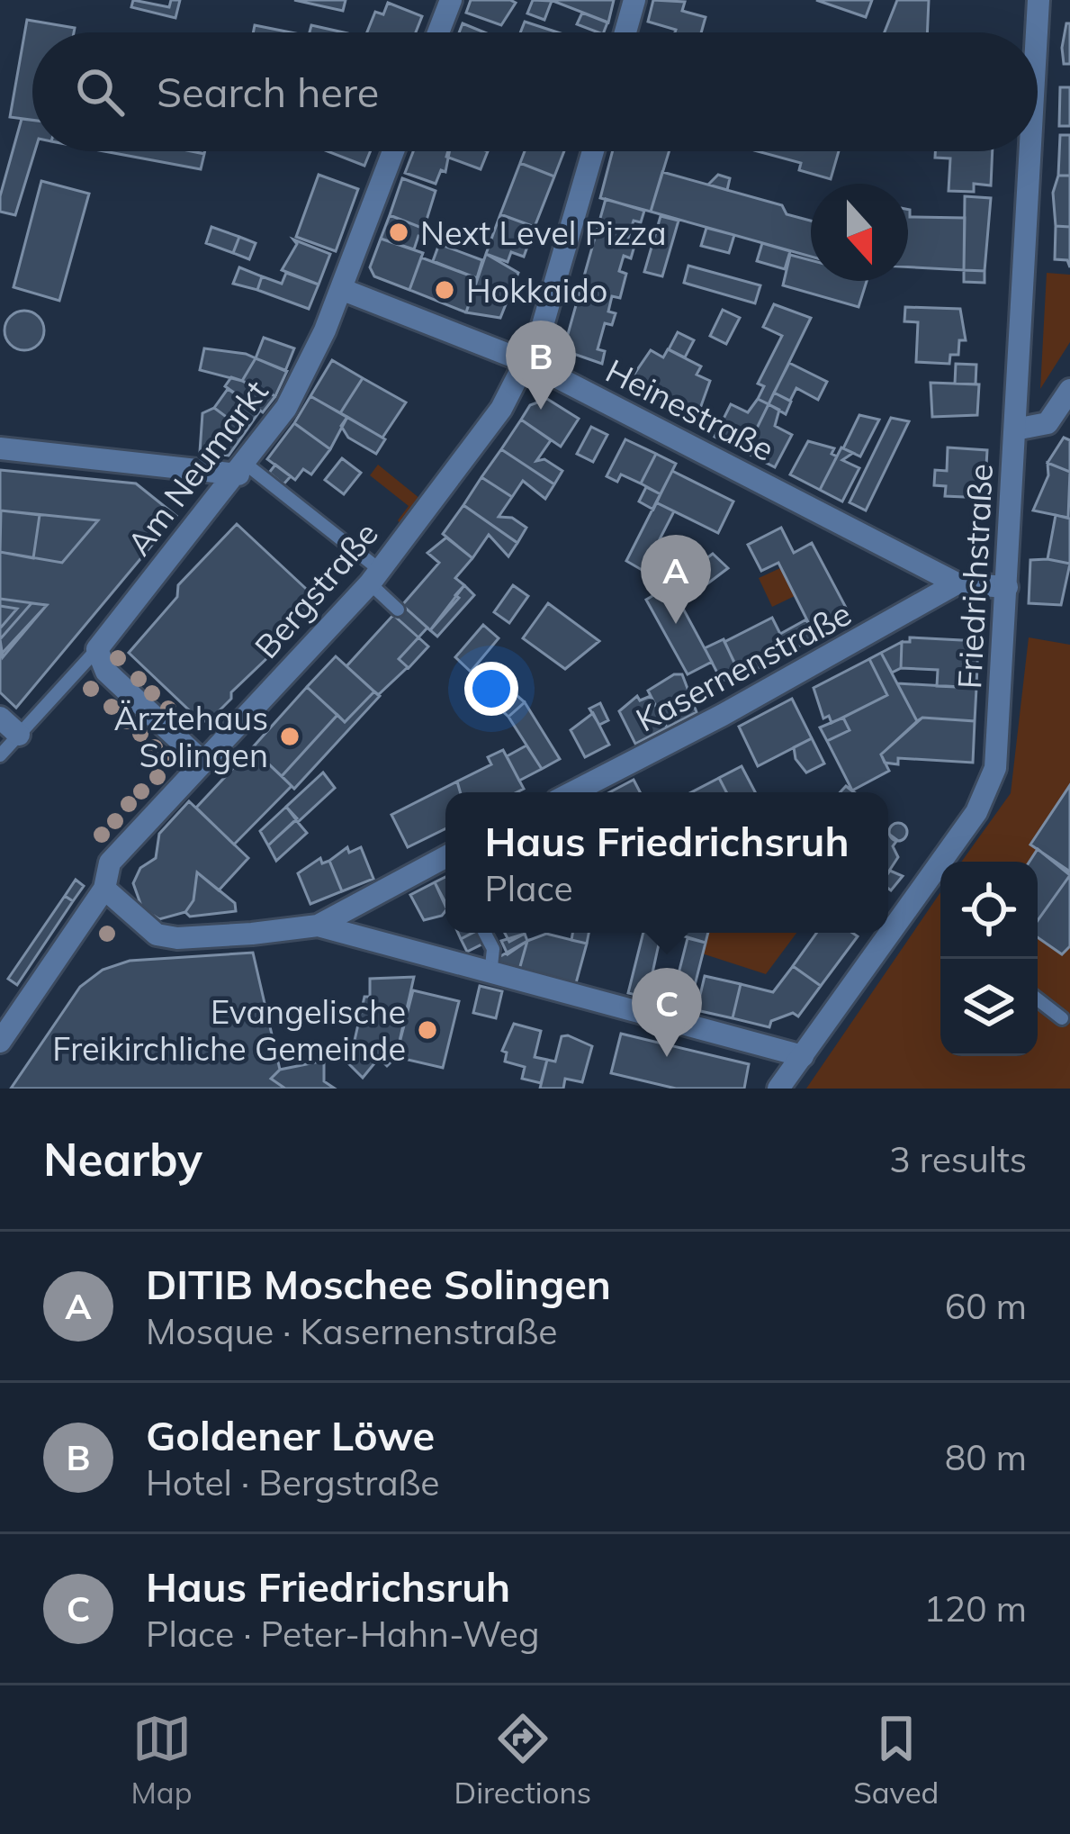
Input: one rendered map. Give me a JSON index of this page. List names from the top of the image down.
{
  "streets": {
    "street": [
      "Heinestraße",
      "Am Neumarkt",
      "Friedrichstraße",
      "Bergstraße",
      "Kasernenstraße"
    ]
  },
  "crossings": [
    ["Heinestraße", "Am Neumarkt"],
    ["Heinestraße", "Friedrichstraße"],
    ["Heinestraße", "Bergstraße"],
    ["Heinestraße", "Kasernenstraße"]
  ],
  "places": [
    "Next Level Pizza",
    "Hokkaido",
    "Ärztehaus Solingen",
    "Evangelische Freikirchliche Gemeinde"
  ],
  "north": "bottom",
  "page": {
    "search": "Search here",
    "pins": ["B", "A", "C"],
    "popup": ["Haus Friedrichsruh", "Place"],
    "heading": ["Nearby", "3 results"],
    "list": [
      {
        "mark": "A",
        "name": "DITIB Moschee Solingen",
        "note": "Mosque · Kasernenstraße",
        "value": "60 m"
      },
      {
        "mark": "B",
        "name": "Goldener Löwe",
        "note": "Hotel · Bergstraße",
        "value": "80 m"
      },
      {
        "mark": "C",
        "name": "Haus Friedrichsruh",
        "note": "Place · Peter-Hahn-Weg",
        "value": "120 m"
      }
    ],
    "nav": ["Map", "Directions", "Saved"]
  }
}
